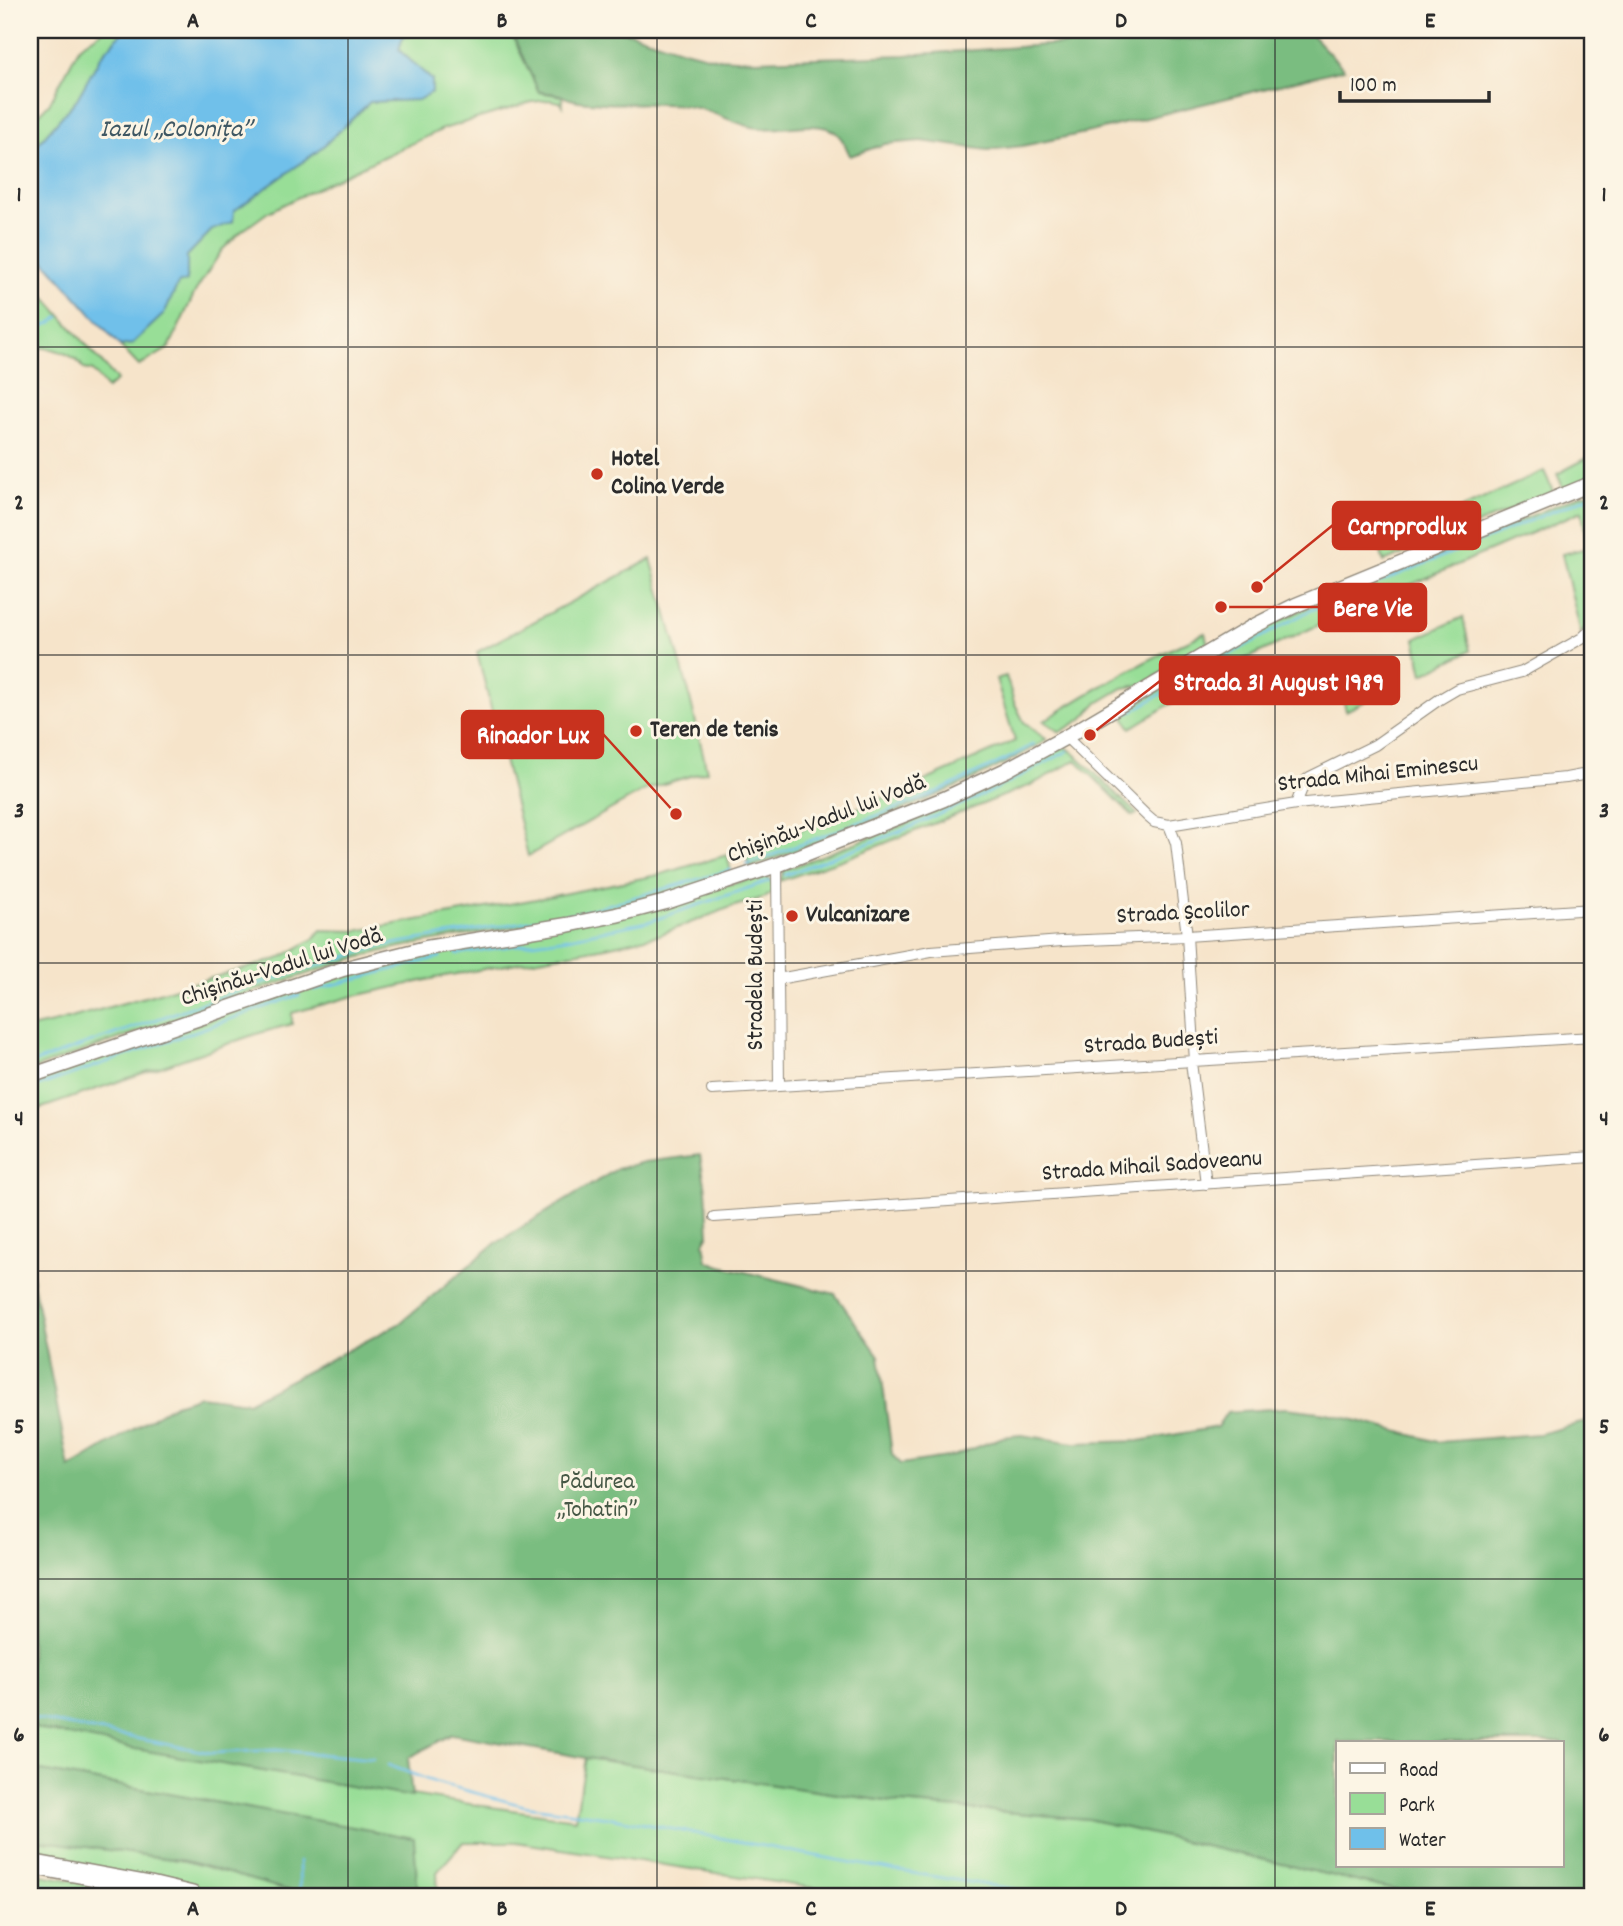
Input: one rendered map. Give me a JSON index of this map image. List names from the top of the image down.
{
  "streets": {
    "main road": ["Chișinău-Vadul lui Vodă"],
    "street": [
      "Strada Mihai Eminescu",
      "Strada Școlilor",
      "Stradela Budești",
      "Strada Budești",
      "Strada Mihail Sadoveanu"
    ]
  },
  "crossings": [
    ["Chișinău-Vadul lui Vodă", "Stradela Budești"],
    ["Strada Școlilor", "Stradela Budești"],
    ["Stradela Budești", "Strada Budești"]
  ],
  "water": ["Iazul „Colonița”"],
  "parks": ["Pădurea „Tohatin”"],
  "places": [
    "Hotel Colina Verde",
    "Carnprodlux",
    "Bere Vie",
    "Teren de tenis",
    "Strada 31 August 1989",
    "Rinador Lux",
    "Vulcanizare"
  ],
  "legend": ["Road", "Park", "Water"],
  "scale_bar": "100 m",
  "grid": {
    "columns": [
      "A",
      "B",
      "C",
      "D",
      "E"
    ],
    "rows": [
      "1",
      "2",
      "3",
      "4",
      "5",
      "6"
    ]
  }
}
